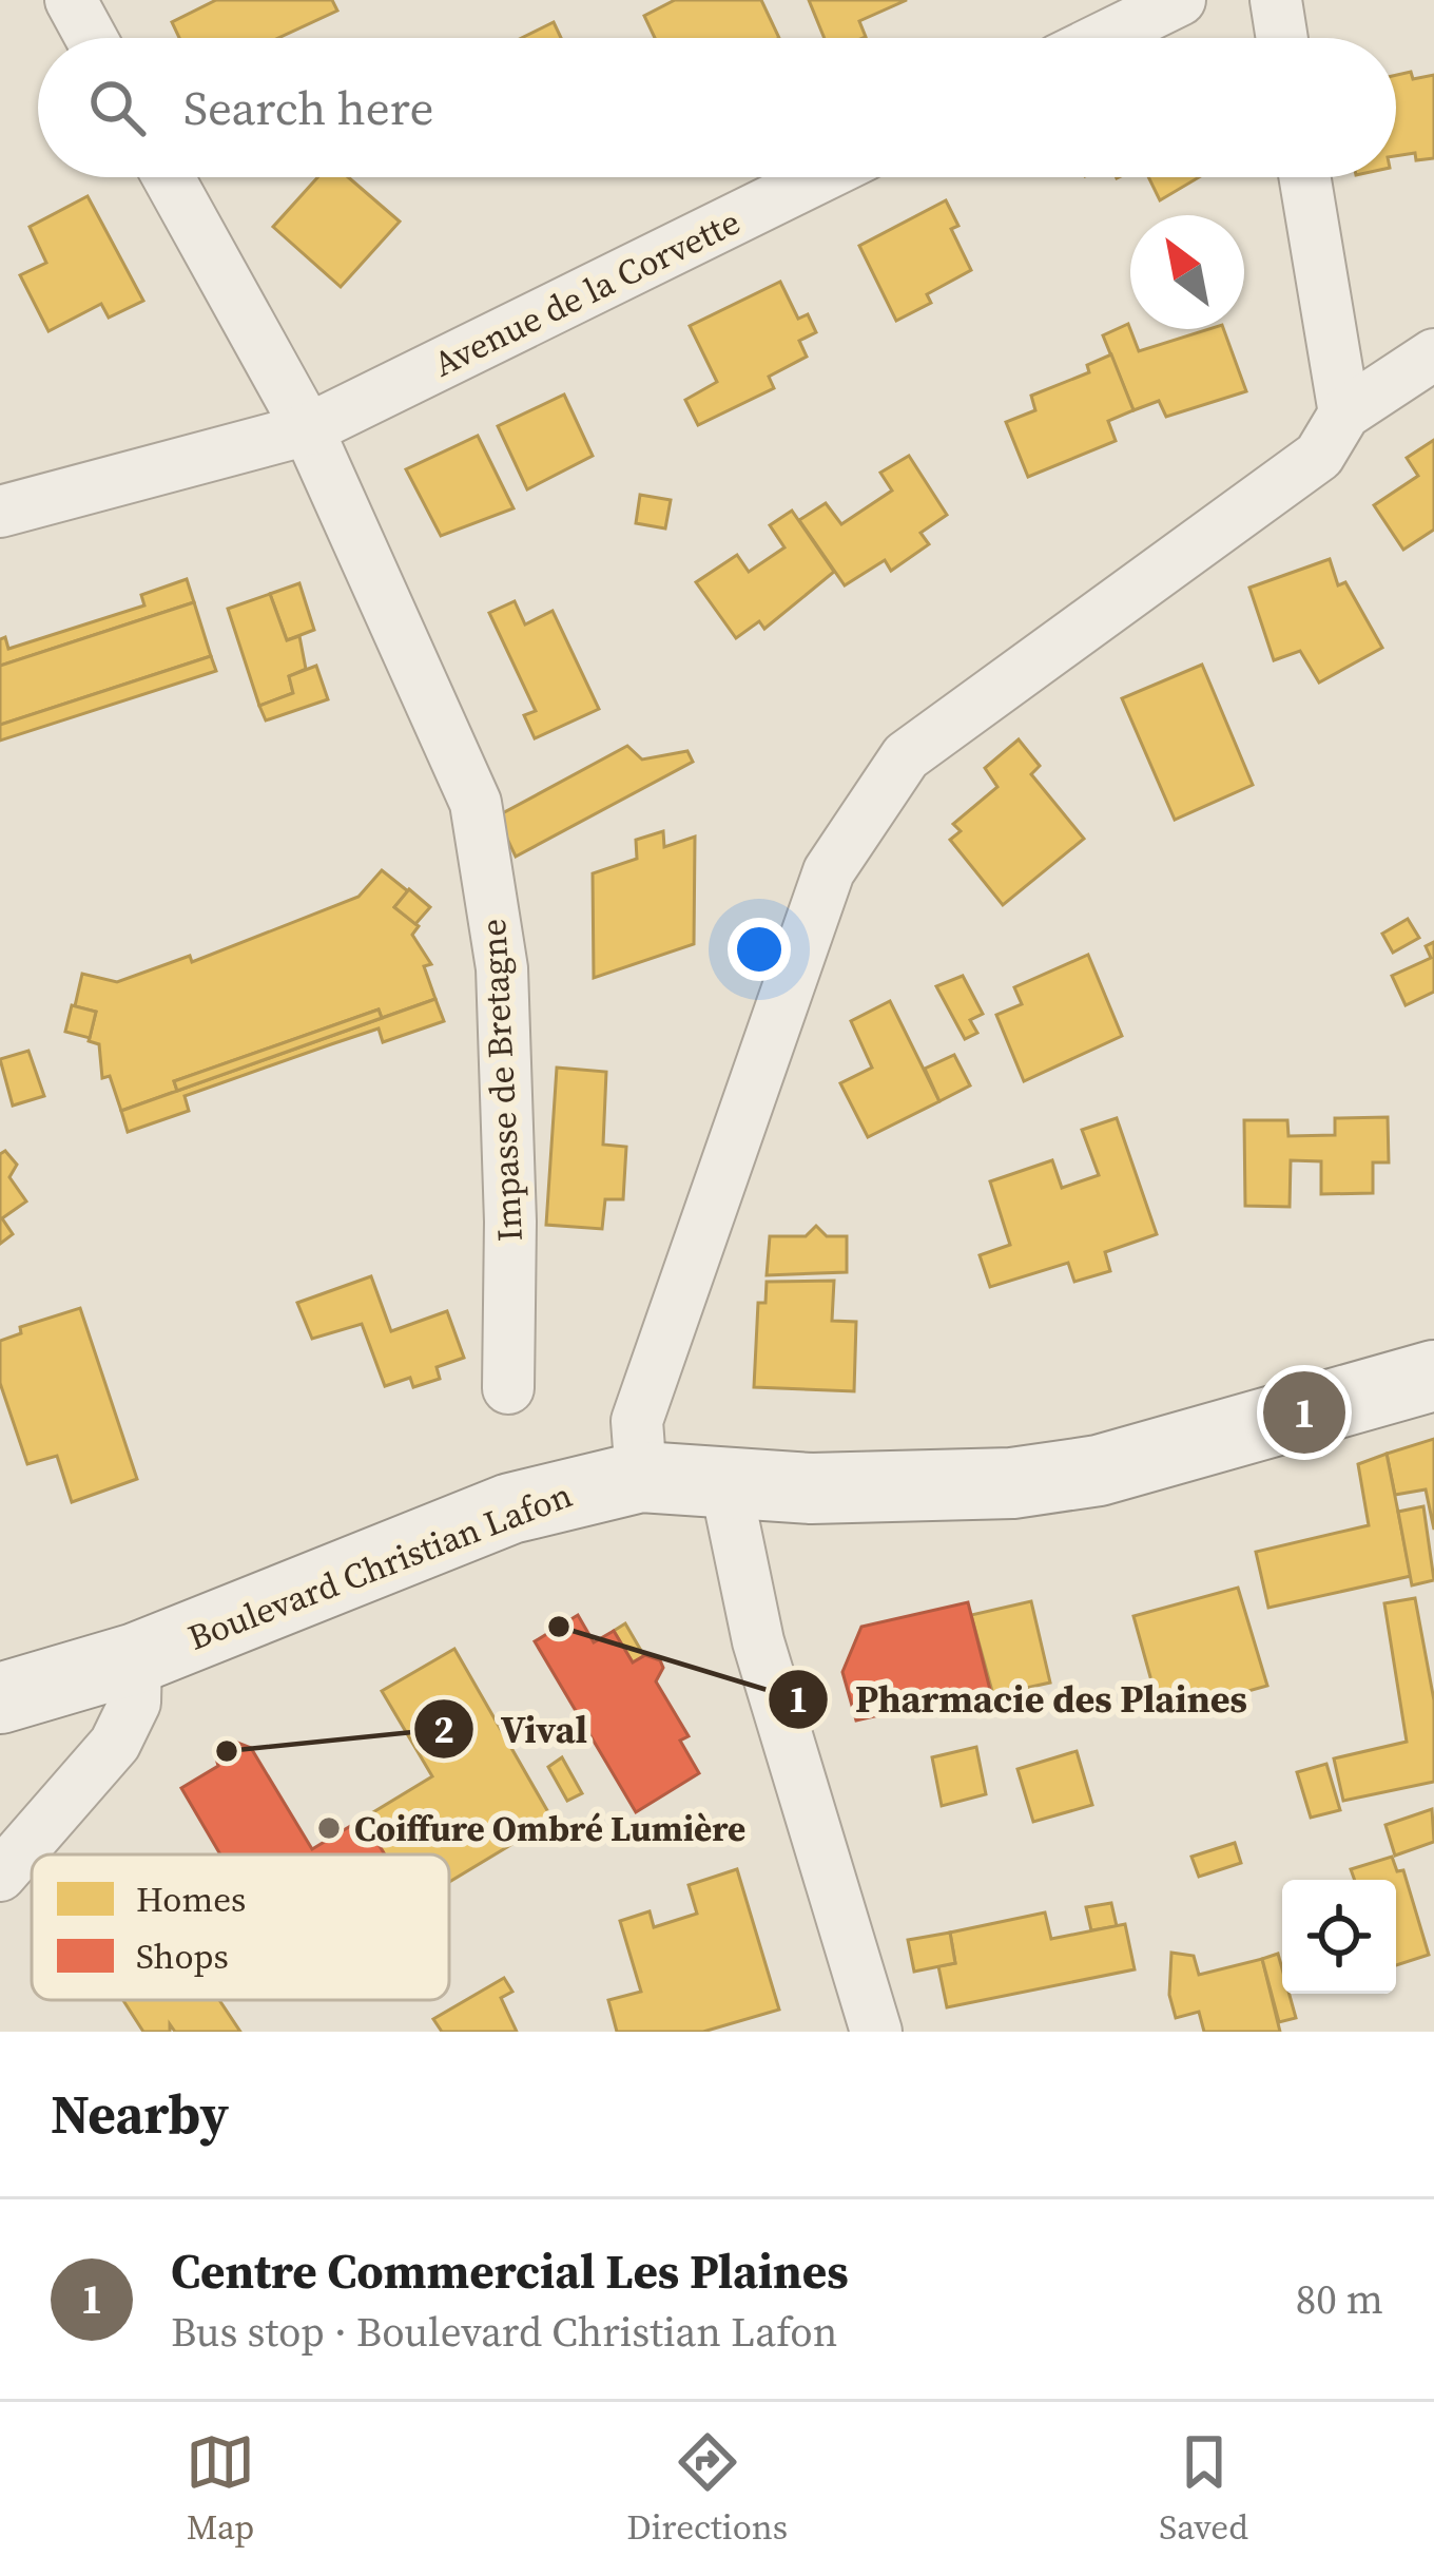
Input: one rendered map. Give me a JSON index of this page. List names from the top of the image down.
{
  "streets": {
    "street": ["Avenue de la Corvette", "Impasse de Bretagne", "Boulevard Christian Lafon"]
  },
  "crossings": [
    ["Avenue de la Corvette", "Impasse de Bretagne"]
  ],
  "places": ["Pharmacie des Plaines", "Vival", "Coiffure Ombré Lumière"],
  "legend": ["Homes", "Shops"],
  "north": "top left",
  "page": {
    "search": "Search here",
    "pins": "1",
    "heading": "Nearby",
    "list": [
      {
        "mark": "1",
        "name": "Centre Commercial Les Plaines",
        "note": "Bus stop · Boulevard Christian Lafon",
        "value": "80 m"
      }
    ],
    "nav": ["Map", "Directions", "Saved"]
  }
}
